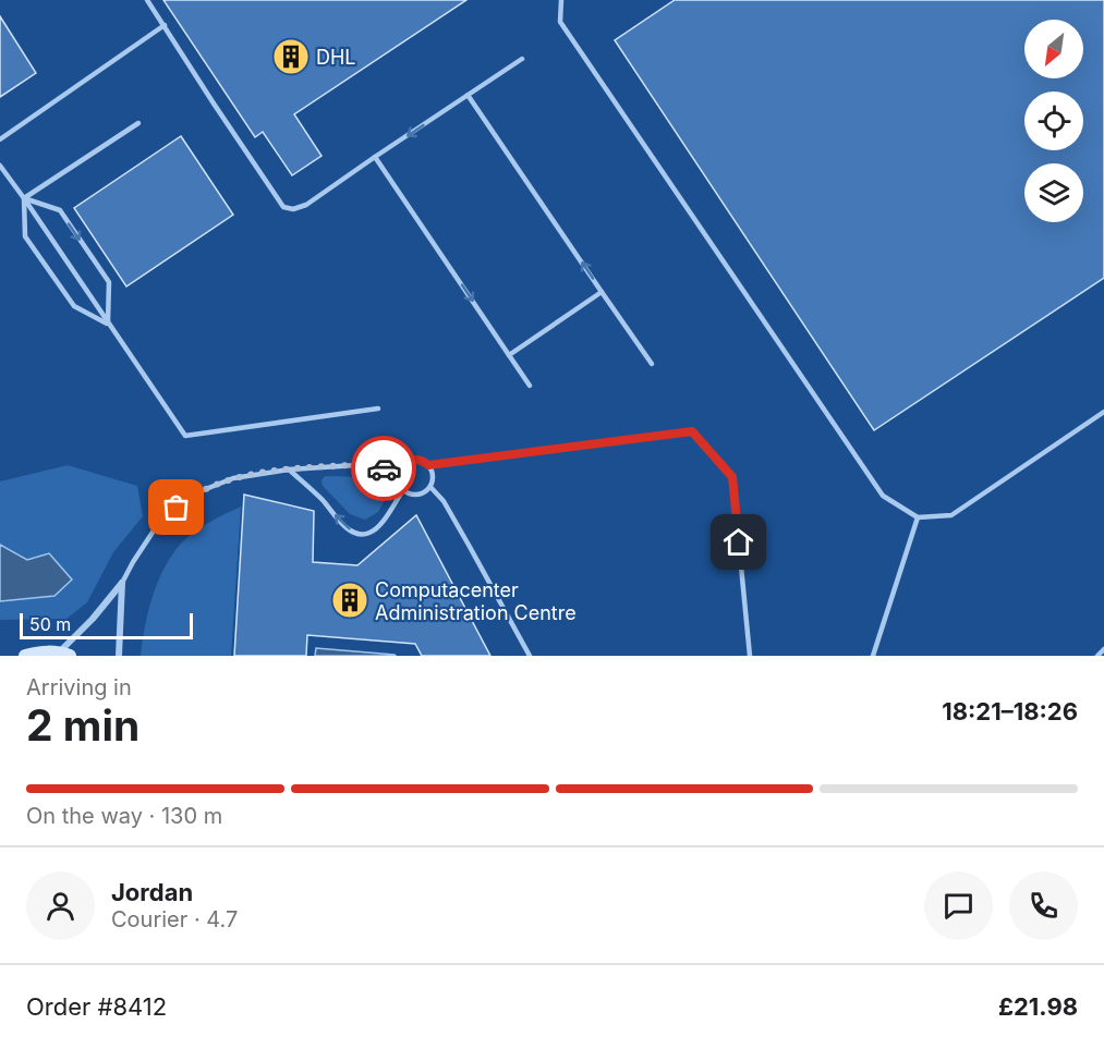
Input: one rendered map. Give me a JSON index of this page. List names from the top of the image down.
{
  "places": {
    "building": ["DHL", "Computacenter Administration Centre"]
  },
  "scale_bar": "50 m",
  "north": "bottom left",
  "page": {
    "scale": "50 m",
    "heading": ["2 min", "Arriving in", "18:21–18:26"],
    "panel": [
      "Jordan",
      "Courier · 4.7",
      "Order #8412",
      "£21.98"
    ],
    "bar": "On the way · 130 m"
  }
}
